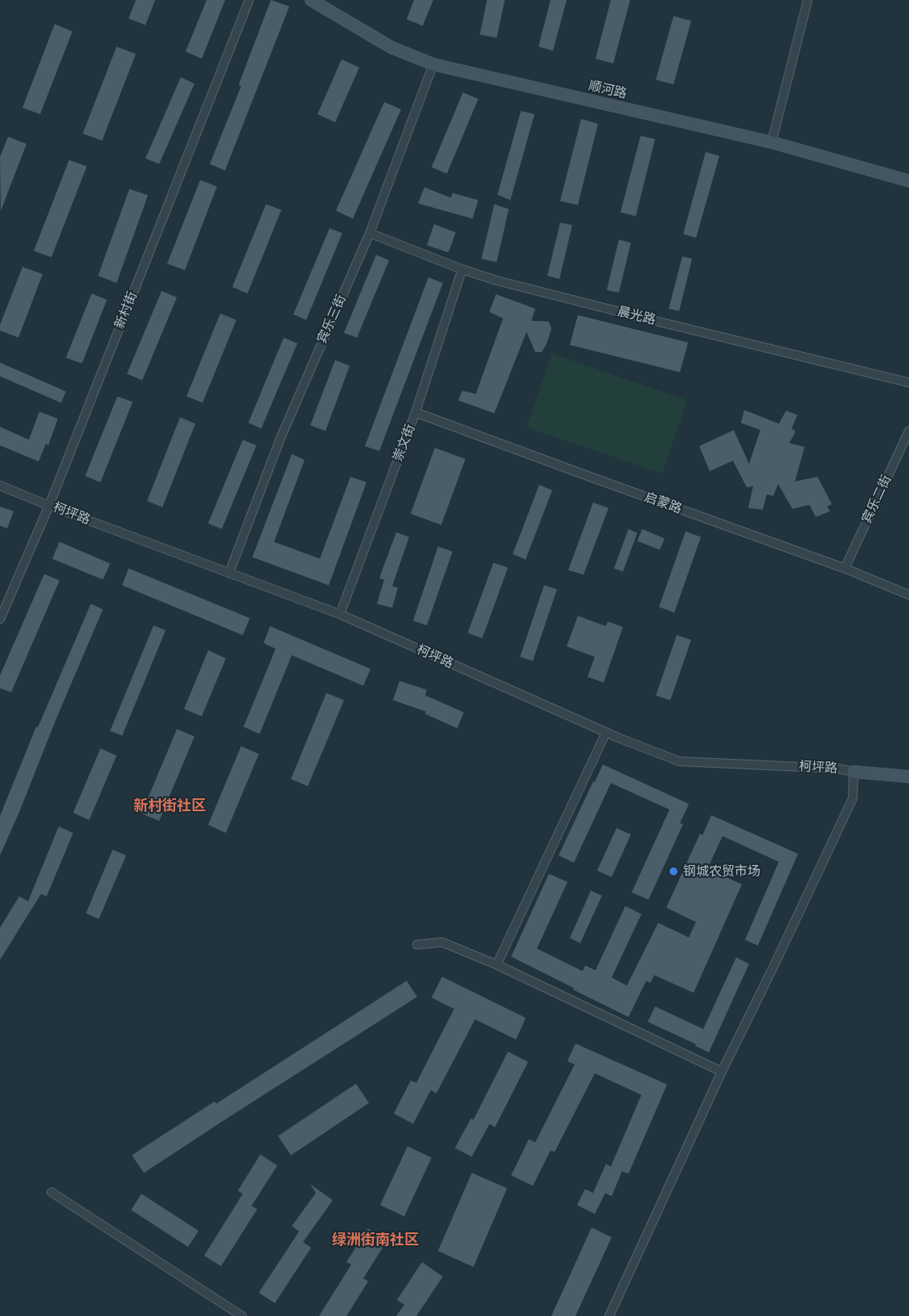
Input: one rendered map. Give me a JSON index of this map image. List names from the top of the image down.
{
  "streets": {
    "street": [
      "顺河路",
      "新村街",
      "晨光路",
      "宾乐三街",
      "崇文街",
      "宾乐二街",
      "启蒙路",
      "柯坪路"
    ]
  },
  "crossings": [
    ["顺河路", "宾乐三街"],
    ["新村街", "柯坪路"],
    ["晨光路", "宾乐三街"],
    ["晨光路", "崇文街"],
    ["宾乐三街", "柯坪路"],
    ["崇文街", "启蒙路"],
    ["崇文街", "柯坪路"],
    ["宾乐二街", "启蒙路"]
  ],
  "districts": ["新村街社区", "绿洲街南社区"],
  "places": ["钢城农贸市场"]
}
